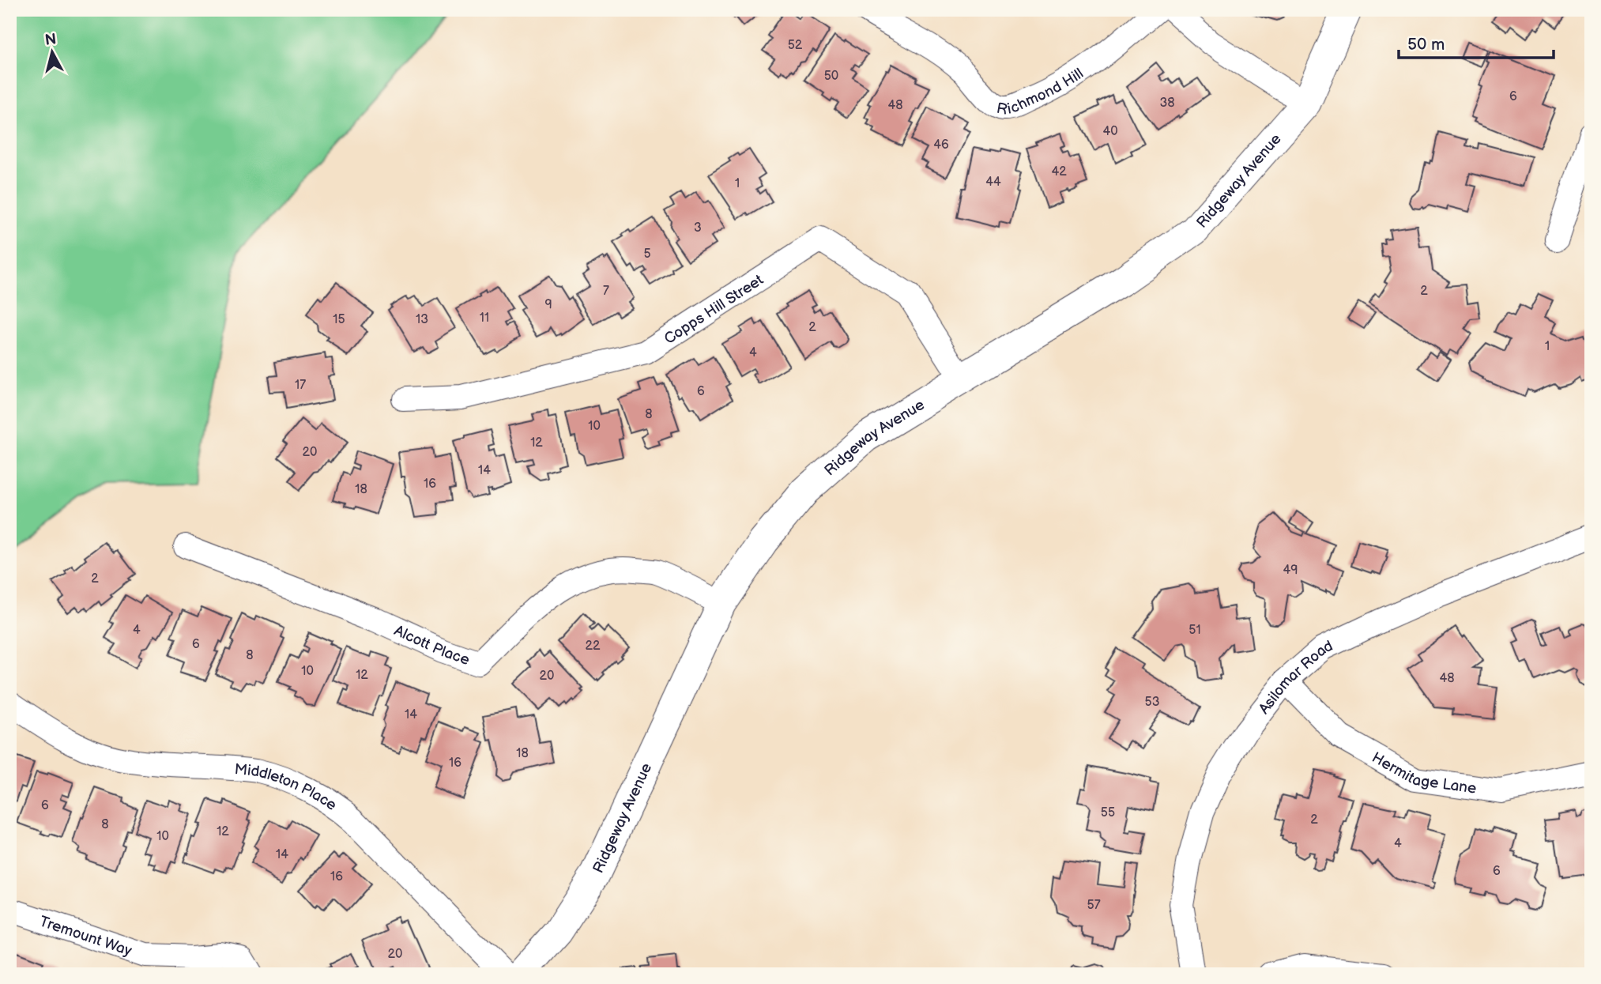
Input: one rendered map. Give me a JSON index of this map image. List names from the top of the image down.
{
  "streets": {
    "street": [
      "Richmond Hill",
      "Ridgeway Avenue",
      "Copps Hill Street",
      "Alcott Place",
      "Asilomar Road",
      "Hermitage Lane",
      "Middleton Place",
      "Tremount Way"
    ]
  },
  "crossings": [
    ["Ridgeway Avenue", "Copps Hill Street"],
    ["Ridgeway Avenue", "Alcott Place"],
    ["Asilomar Road", "Hermitage Lane"]
  ],
  "house_numbers": [
    "52",
    "50",
    "6",
    "38",
    "48",
    "40",
    "46",
    "42",
    "44",
    "1",
    "3",
    "5",
    "7",
    "2",
    "9",
    "11",
    "15",
    "13",
    "2",
    "1",
    "4",
    "17",
    "6",
    "8",
    "10",
    "12",
    "20",
    "14",
    "16",
    "18",
    "49",
    "2",
    "4",
    "51",
    "6",
    "22",
    "8",
    "10",
    "12",
    "20",
    "48",
    "53",
    "14",
    "18",
    "16",
    "6",
    "55",
    "2",
    "8",
    "12",
    "10",
    "4",
    "14",
    "6",
    "16",
    "57",
    "20"
  ],
  "scale_bar": "50 m",
  "north": "top"
}
